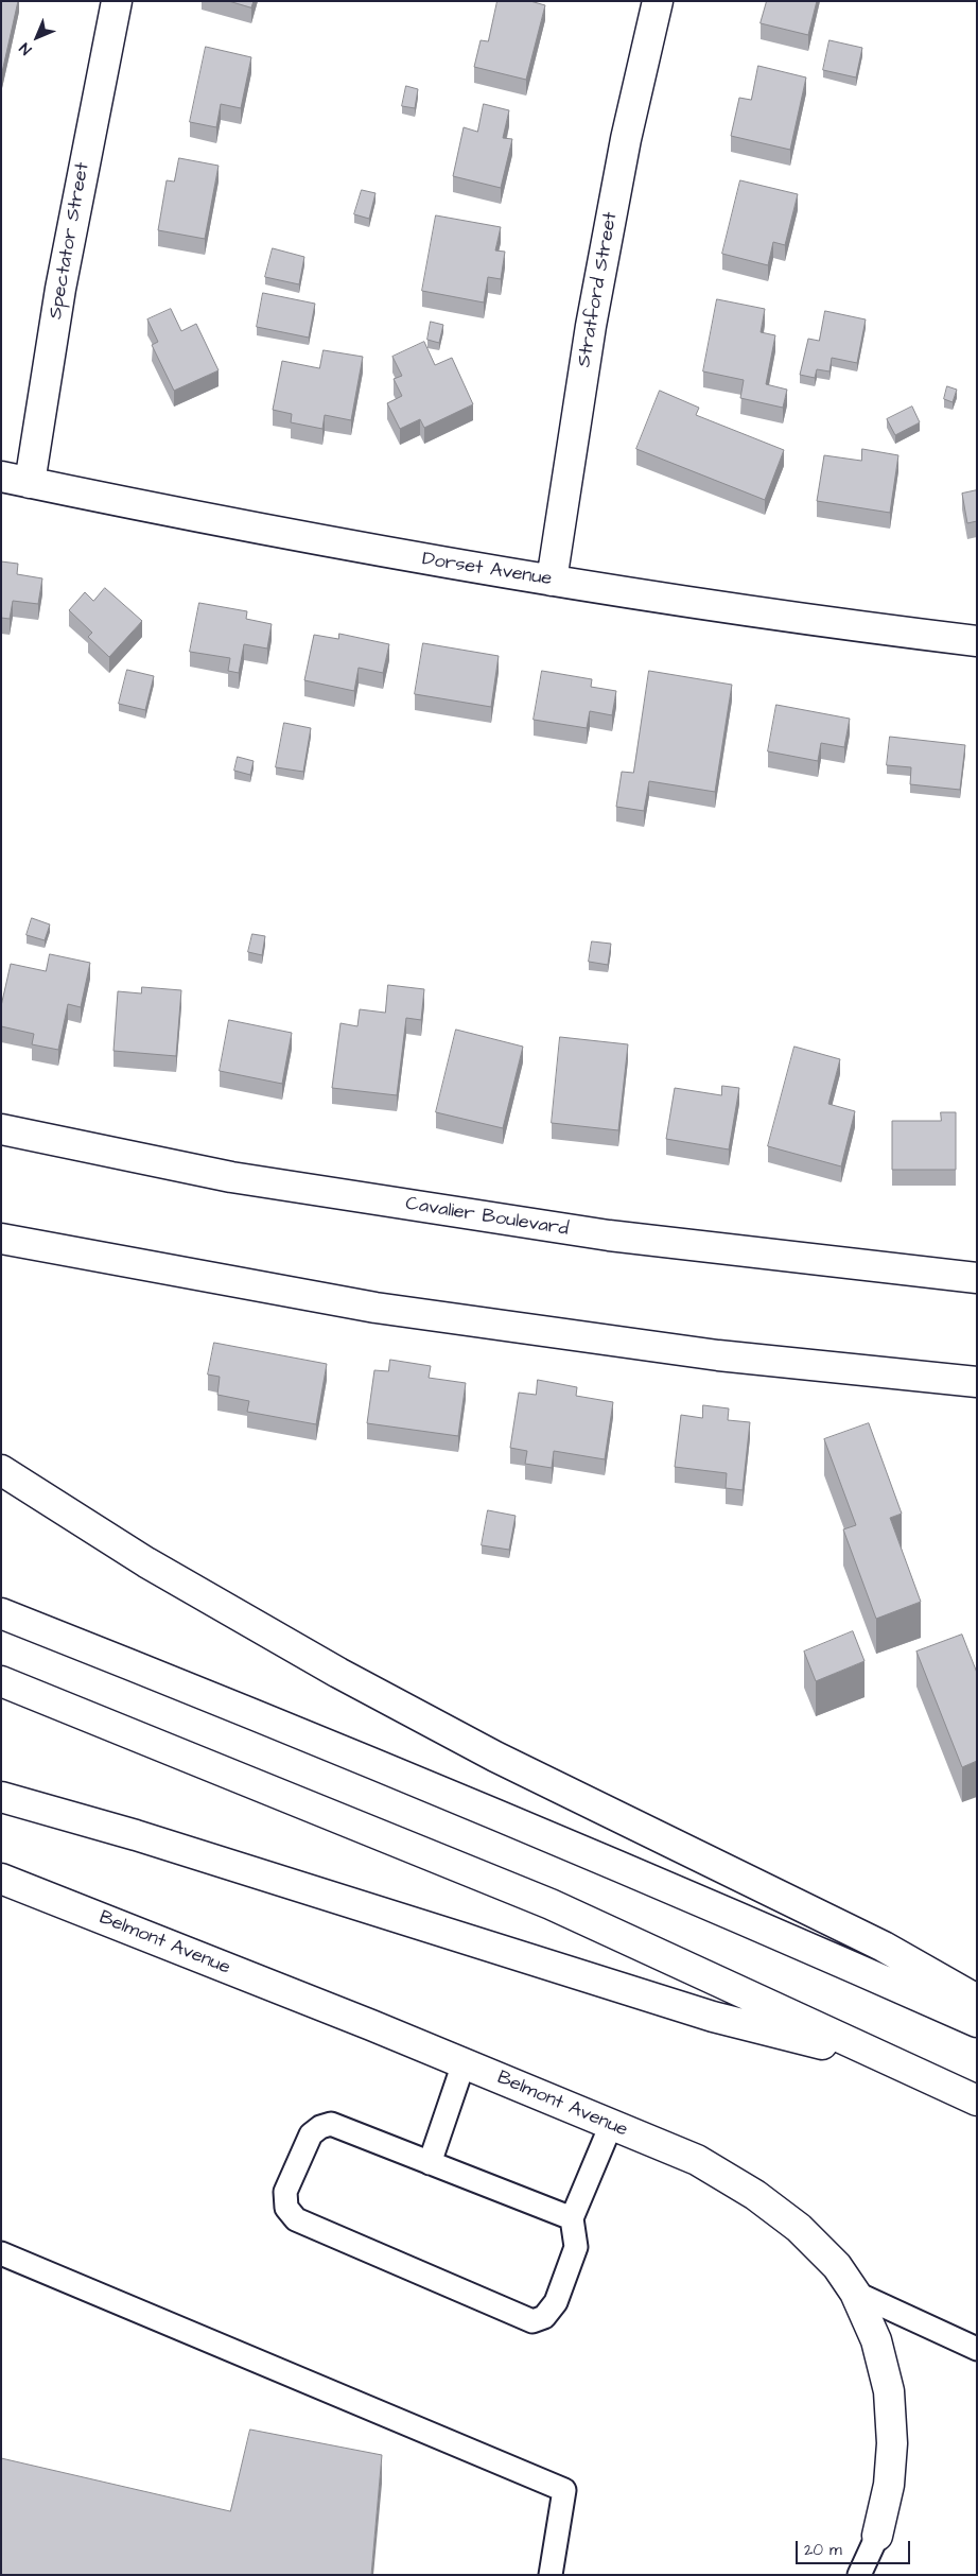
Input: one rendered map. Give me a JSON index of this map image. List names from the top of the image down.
{
  "streets": {
    "main road": [
      "Spectator Street",
      "Stratford Street",
      "Dorset Avenue",
      "Cavalier Boulevard",
      "Belmont Avenue"
    ]
  },
  "crossings": [
    ["Spectator Street", "Dorset Avenue"],
    ["Stratford Street", "Dorset Avenue"]
  ],
  "scale_bar": "20 m",
  "north": "bottom left"
}
